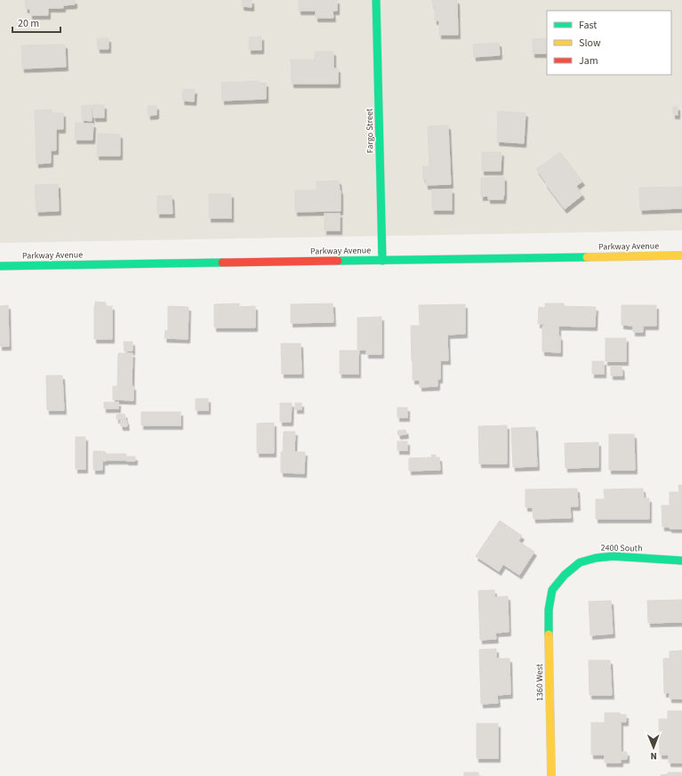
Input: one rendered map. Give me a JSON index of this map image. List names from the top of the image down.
{
  "streets": {
    "street": [
      "Fargo Street",
      "Parkway Avenue",
      "2400 South",
      "1360 West"
    ]
  },
  "crossings": [
    ["Fargo Street", "Parkway Avenue"],
    ["2400 South", "1360 West"]
  ],
  "legend": ["Fast", "Slow", "Jam"],
  "scale_bar": "20 m",
  "north": "bottom"
}
